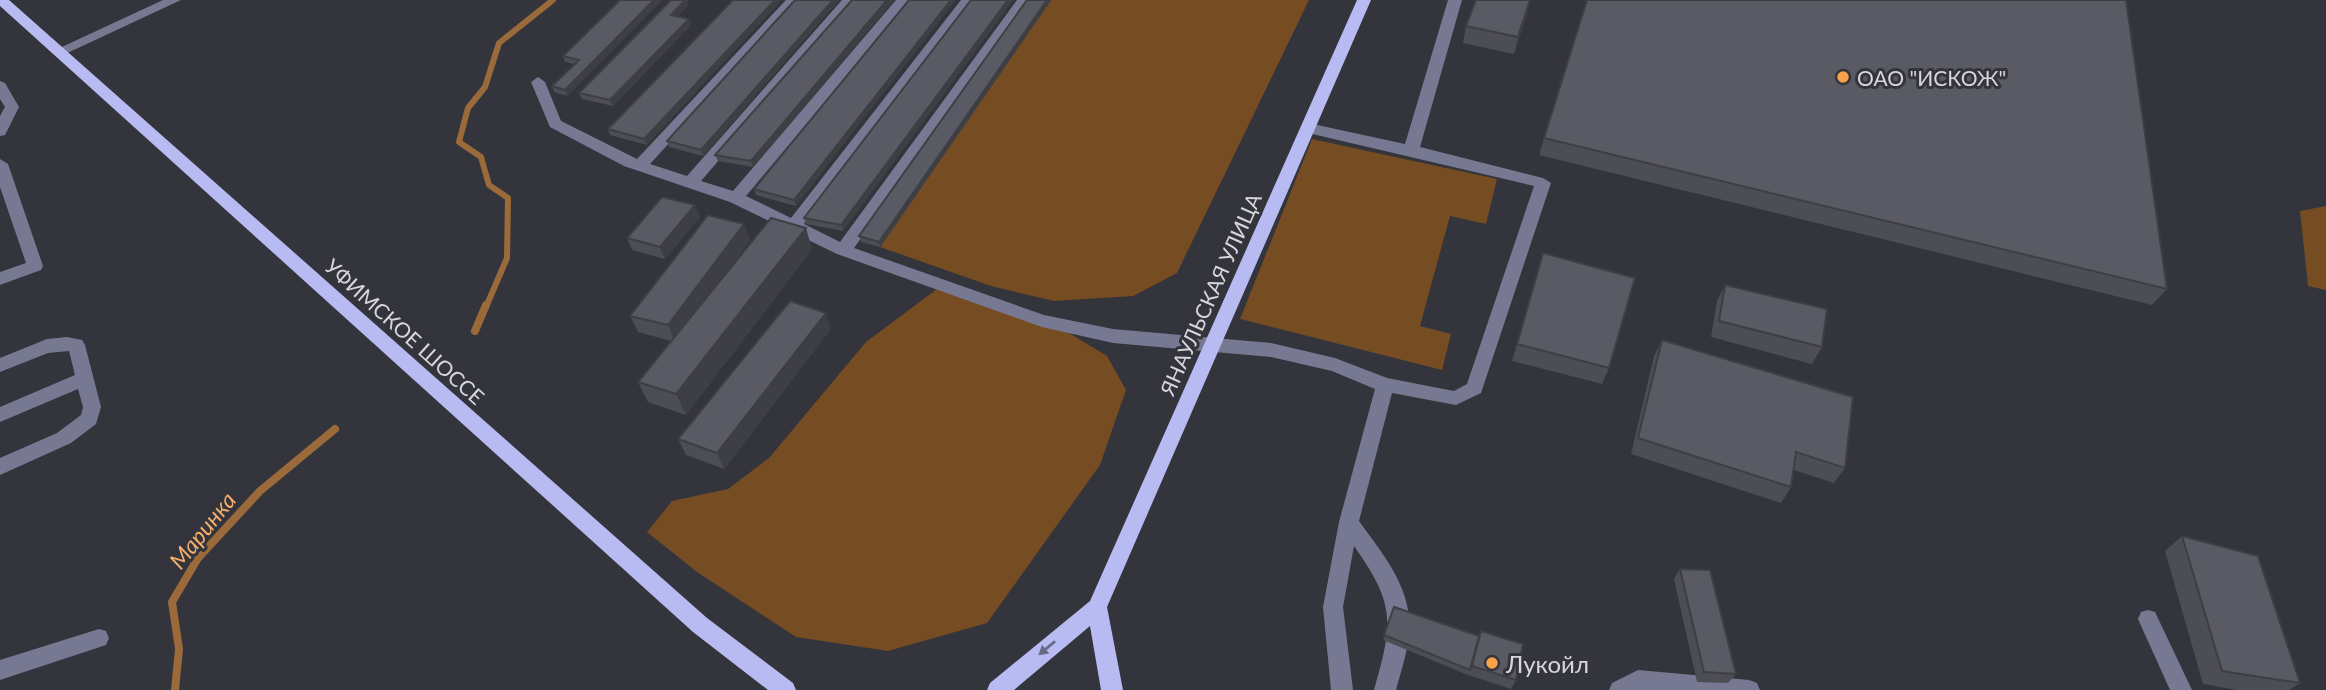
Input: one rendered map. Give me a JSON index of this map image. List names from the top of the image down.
{
  "streets": {
    "main road": ["ЯНАУЛЬСКАЯ УЛИЦА", "УФИМСКОЕ ШОССЕ"]
  },
  "water": ["Маринка"],
  "places": ["ОАО \"ИСКОЖ\"", "Лукойл"]
}
